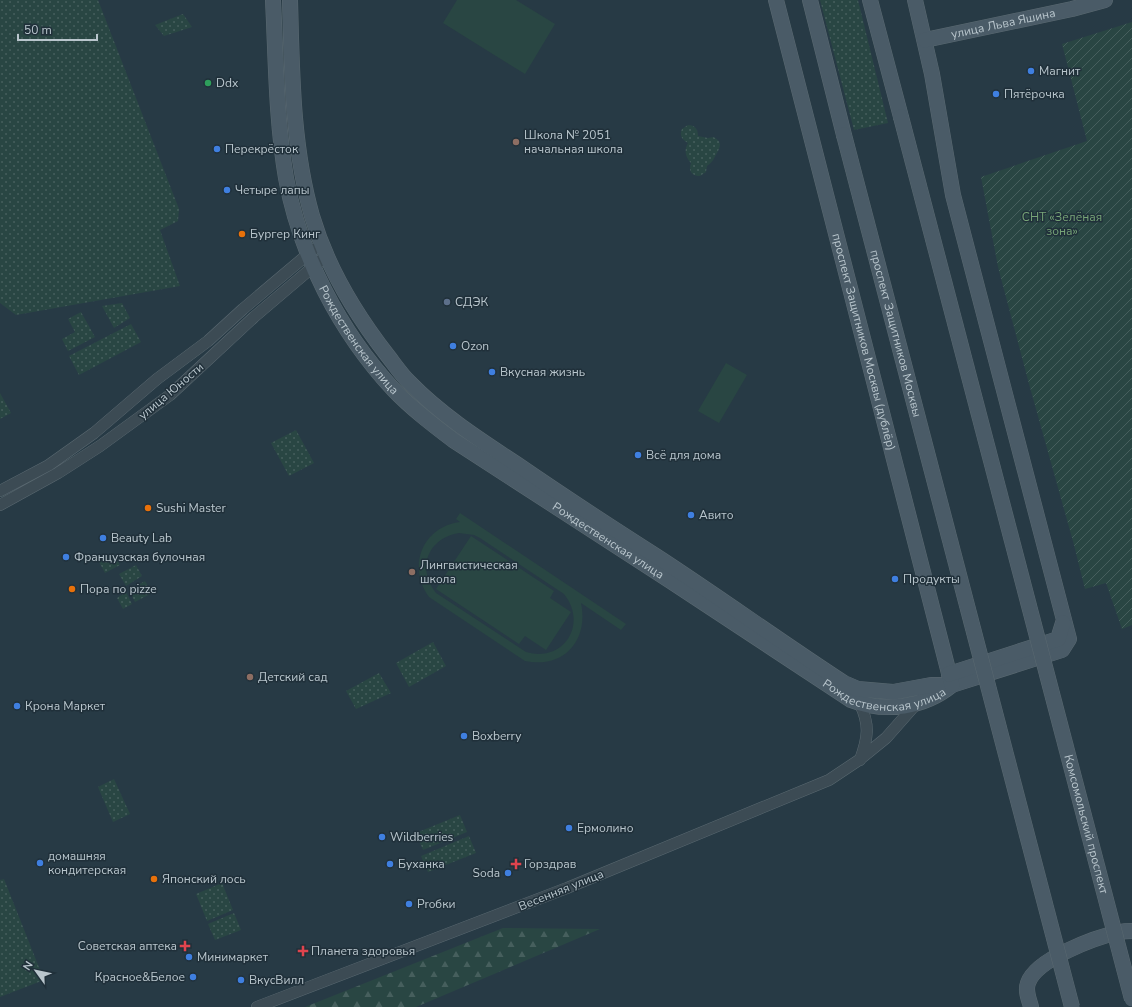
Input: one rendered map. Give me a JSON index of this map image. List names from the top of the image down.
{
  "streets": {
    "street": [
      "улица Льва Яшина",
      "проспект Защитников Москвы",
      "Рождественская улица",
      "проспект Защитников Москвы (дублёр)",
      "улица Юности",
      "Комсомольский проспект",
      "Весенняя улица"
    ]
  },
  "crossings": [
    ["Рождественская улица", "проспект Защитников Москвы (дублёр)"],
    ["Рождественская улица", "улица Юности"],
    ["Рождественская улица", "Весенняя улица"]
  ],
  "parks": ["СНТ «Зелёная зона»"],
  "places": {
    "other": [
      "Магнит",
      "Ddx",
      "Пятёрочка",
      "Школа № 2051 начальная школа",
      "Перекрёсток",
      "Четыре лапы",
      "Бургер Кинг",
      "СДЭК",
      "Ozon",
      "Вкусная жизнь",
      "Всё для дома",
      "Sushi Master",
      "Авито",
      "Beauty Lab",
      "Французская булочная",
      "Лингвистическая школа",
      "Продукты",
      "Пора по pizze",
      "Детский сад",
      "Крона Маркет",
      "Boxberry",
      "Ермолино",
      "Wildberries",
      "домашняя кондитерская",
      "Буханка",
      "Soda",
      "Японский лось",
      "Proбки",
      "Минимаркет",
      "Красное&Белое",
      "ВкусВилл"
    ],
    "health": ["Горздрав", "Советская аптека", "Планета здоровья"]
  },
  "scale_bar": "50 m",
  "north": "top left"
}
